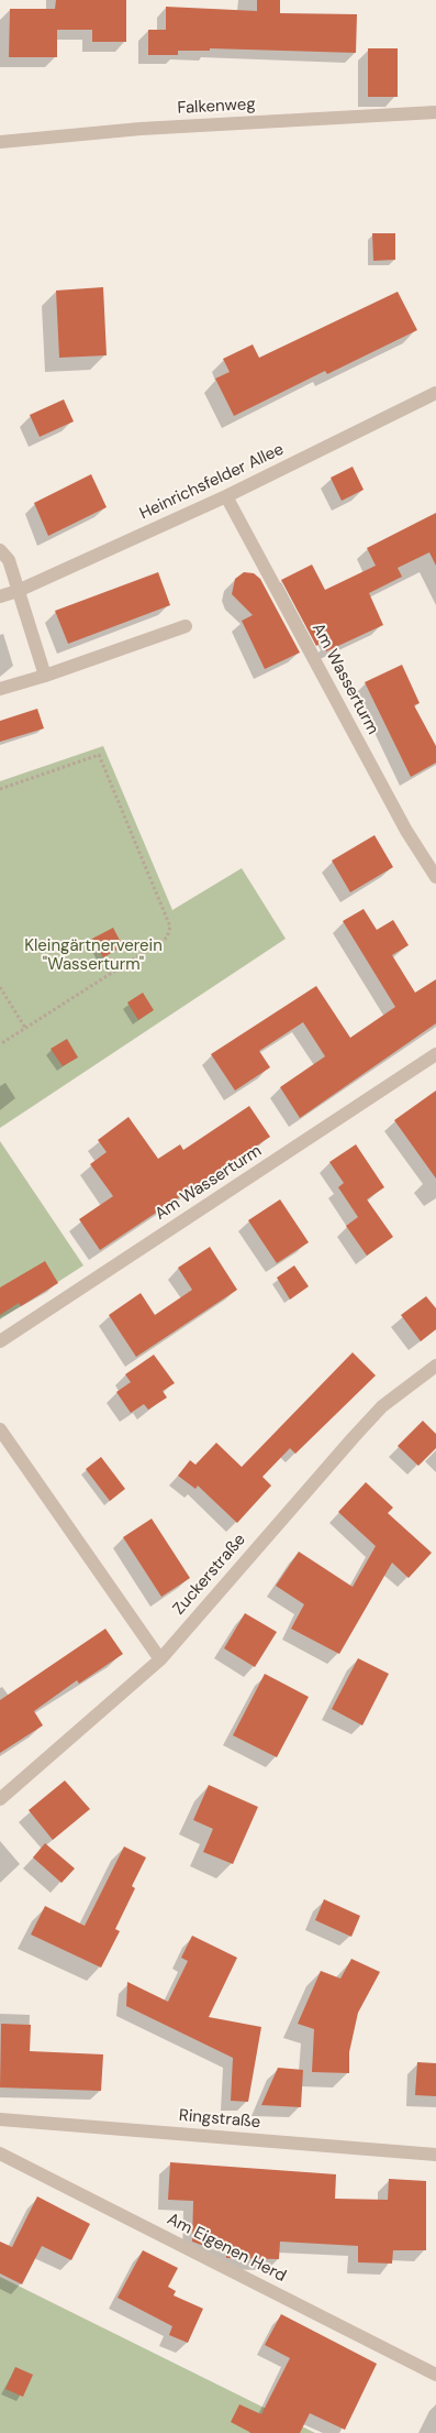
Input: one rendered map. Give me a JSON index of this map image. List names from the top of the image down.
{
  "streets": {
    "street": [
      "Falkenweg",
      "Heinrichsfelder Allee",
      "Am Wasserturm",
      "Zuckerstraße",
      "Ringstraße",
      "Am Eigenen Herd"
    ]
  },
  "crossings": [
    ["Heinrichsfelder Allee", "Am Wasserturm"]
  ],
  "parks": ["Kleingärtnerverein \"Wasserturm\""]
}
